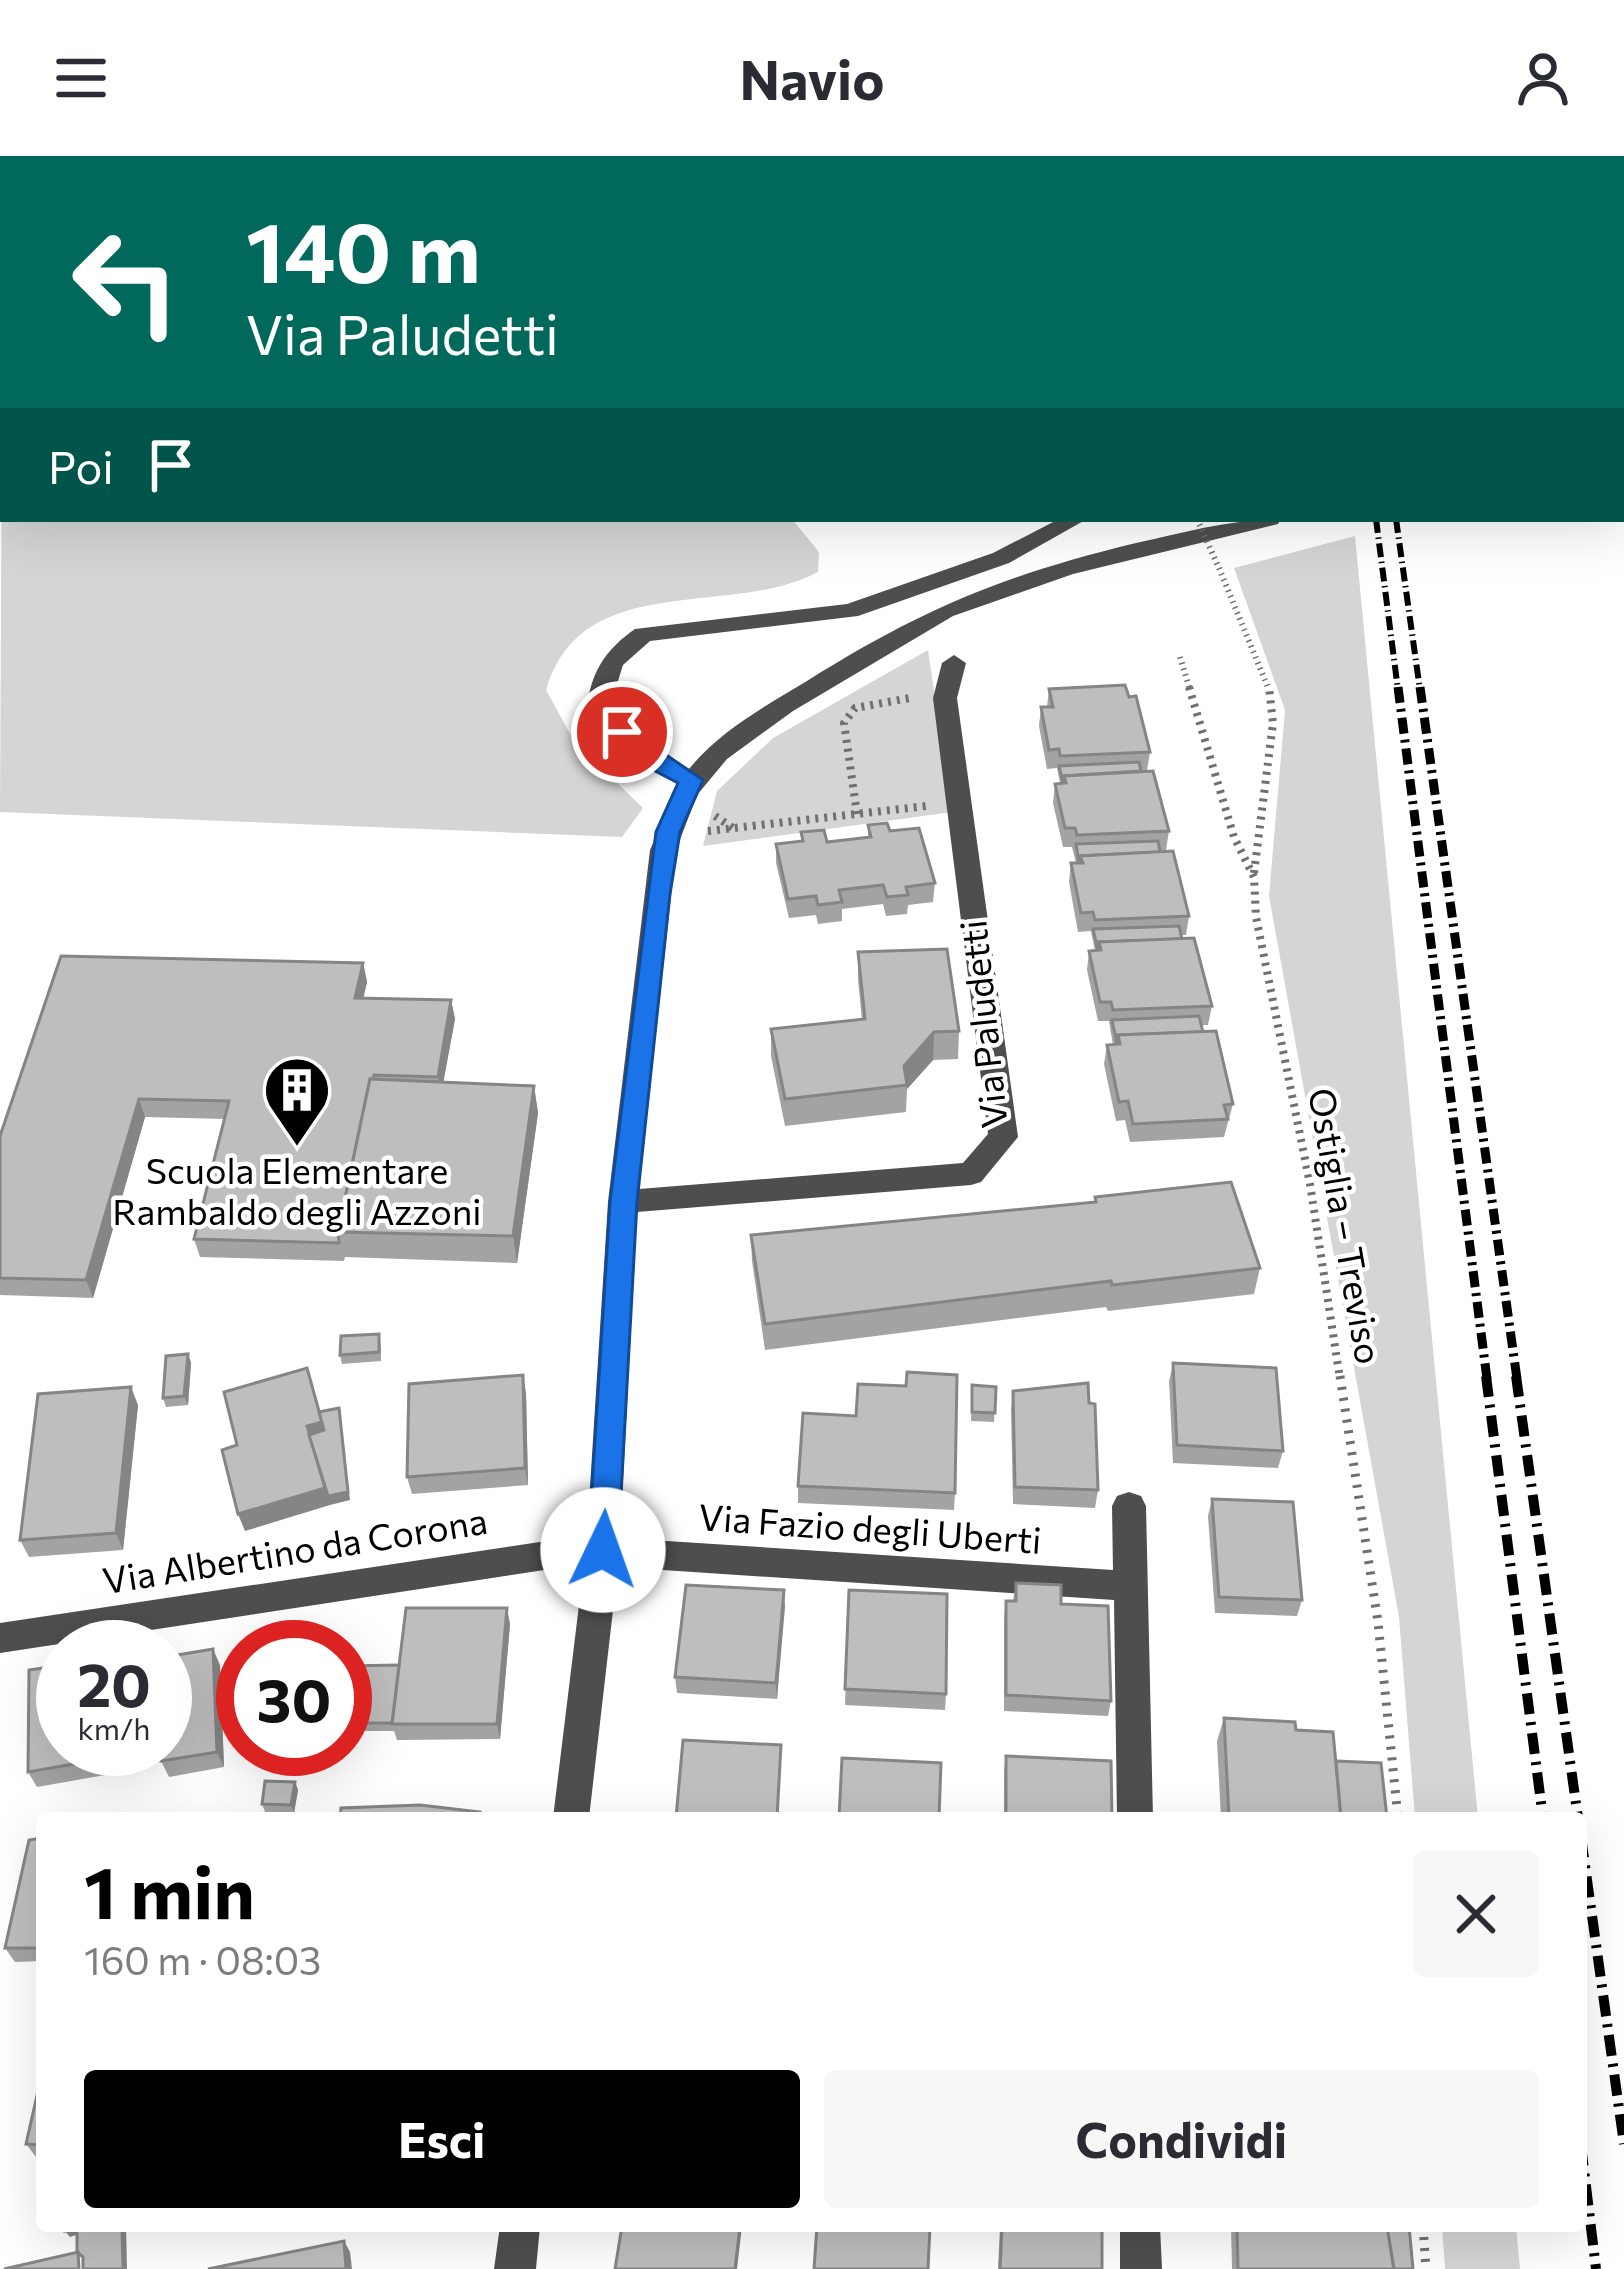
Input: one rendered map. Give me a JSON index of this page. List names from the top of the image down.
{
  "streets": {
    "street": ["Via Paludetti", "Via Fazio degli Uberti", "Via Albertino da Corona"],
    "path": ["Ostiglia – Treviso"]
  },
  "crossings": [
    ["Via Fazio degli Uberti", "Via Albertino da Corona"]
  ],
  "places": {
    "building": ["Scuola Elementare Rambaldo degli Azzoni"]
  },
  "page": {
    "header": "Navio",
    "turn": ["140 m", "Via Paludetti"],
    "then": "Poi",
    "speed": "20 km/h",
    "limit": "30",
    "heading": ["1 min", "160 m · 08:03"],
    "buttons": ["Esci", "Condividi"]
  }
}
